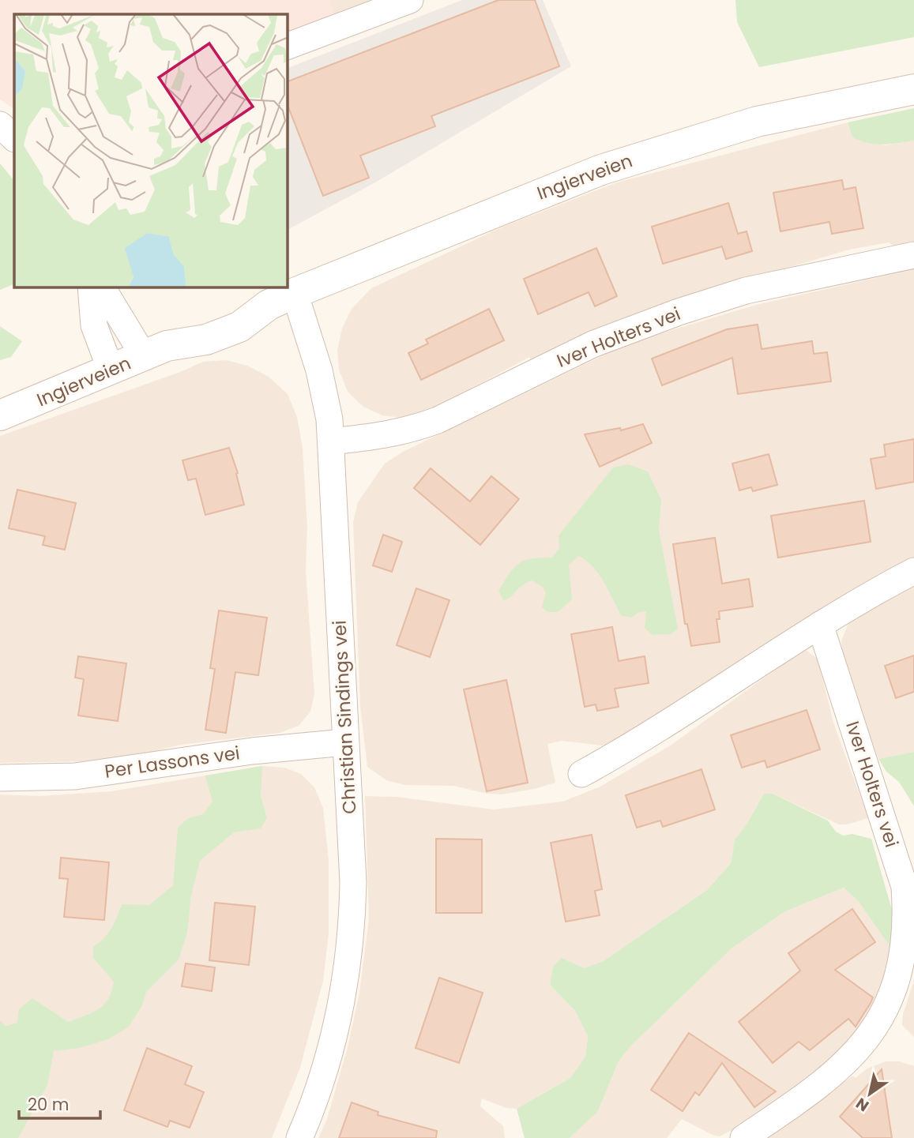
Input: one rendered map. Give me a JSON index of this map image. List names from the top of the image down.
{
  "streets": {
    "main road": ["Ingierveien"],
    "street": ["Iver Holters vei", "Christian Sindings vei", "Per Lassons vei"]
  },
  "crossings": [
    ["Ingierveien", "Christian Sindings vei"],
    ["Iver Holters vei", "Christian Sindings vei"],
    ["Christian Sindings vei", "Per Lassons vei"]
  ],
  "scale_bar": "20 m",
  "north": "bottom left"
}
